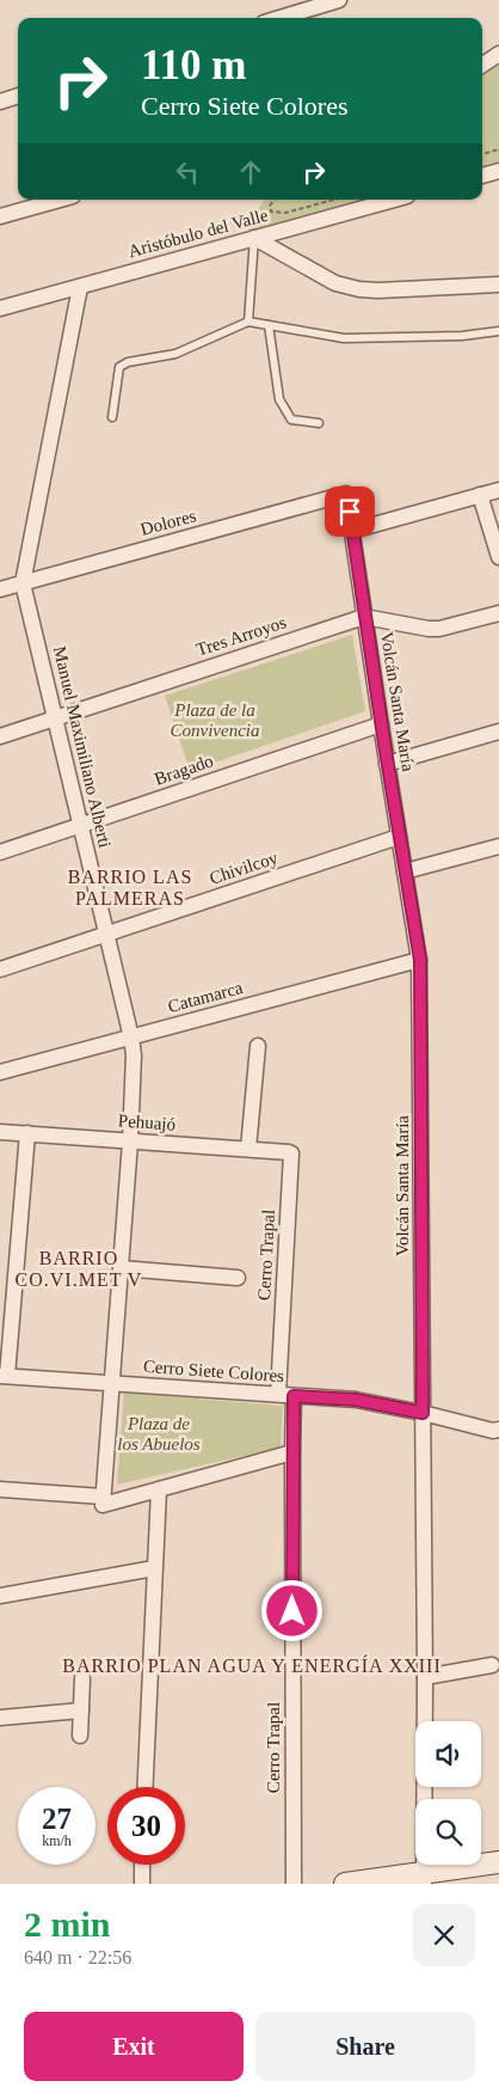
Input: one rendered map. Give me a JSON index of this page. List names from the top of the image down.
{
  "streets": {
    "street": [
      "Aristóbulo del Valle",
      "Dolores",
      "Tres Arroyos",
      "Volcán Santa María",
      "Manuel Maximiliano Alberti",
      "Bragado",
      "Chivilcoy",
      "Catamarca",
      "Pehuajó",
      "Cerro Trapal",
      "Cerro Siete Colores"
    ]
  },
  "crossings": [
    ["Aristóbulo del Valle", "Manuel Maximiliano Alberti"],
    ["Dolores", "Volcán Santa María"],
    ["Dolores", "Manuel Maximiliano Alberti"],
    ["Tres Arroyos", "Volcán Santa María"],
    ["Tres Arroyos", "Manuel Maximiliano Alberti"],
    ["Volcán Santa María", "Bragado"],
    ["Volcán Santa María", "Chivilcoy"],
    ["Volcán Santa María", "Catamarca"],
    ["Volcán Santa María", "Cerro Siete Colores"],
    ["Manuel Maximiliano Alberti", "Bragado"],
    ["Manuel Maximiliano Alberti", "Chivilcoy"],
    ["Manuel Maximiliano Alberti", "Catamarca"],
    ["Manuel Maximiliano Alberti", "Pehuajó"],
    ["Manuel Maximiliano Alberti", "Cerro Siete Colores"],
    ["Pehuajó", "Cerro Trapal"],
    ["Cerro Trapal", "Cerro Siete Colores"]
  ],
  "districts": ["BARRIO LAS PALMERAS", "BARRIO CO.VI.MET V", "BARRIO PLAN AGUA Y ENERGÍA XXIII"],
  "parks": ["Plaza de la Convivencia", "Plaza de los Abuelos"],
  "page": {
    "turn": ["110 m", "Cerro Siete Colores"],
    "speed": "27 km/h",
    "limit": "30",
    "heading": ["2 min", "640 m · 22:56"],
    "buttons": ["Exit", "Share"]
  }
}
